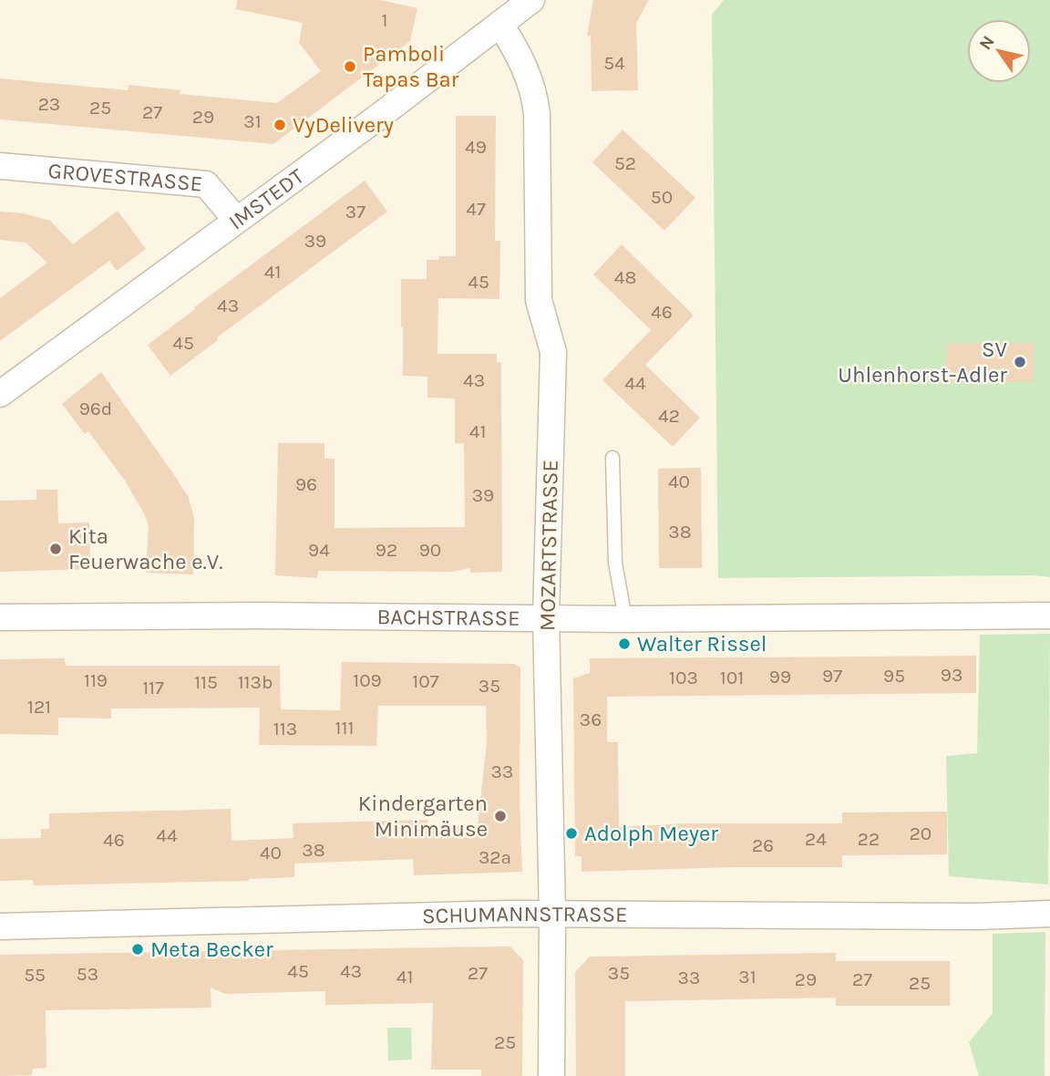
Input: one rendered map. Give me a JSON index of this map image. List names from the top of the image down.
{
  "streets": {
    "street": [
      "GROVESTRASSE",
      "IMSTEDT",
      "MOZARTSTRASSE",
      "BACHSTRASSE",
      "SCHUMANNSTRASSE"
    ]
  },
  "crossings": [
    ["GROVESTRASSE", "IMSTEDT"],
    ["IMSTEDT", "MOZARTSTRASSE"],
    ["MOZARTSTRASSE", "BACHSTRASSE"],
    ["MOZARTSTRASSE", "SCHUMANNSTRASSE"]
  ],
  "places": [
    "Pamboli Tapas Bar",
    "VyDelivery",
    "SV Uhlenhorst-Adler",
    "Kita Feuerwache e.V.",
    "Walter Rissel",
    "Kindergarten Minimäuse",
    "Adolph Meyer",
    "Meta Becker"
  ],
  "house_numbers": [
    "1",
    "54",
    "23",
    "25",
    "27",
    "29",
    "31",
    "49",
    "52",
    "50",
    "47",
    "37",
    "39",
    "41",
    "48",
    "45",
    "43",
    "46",
    "45",
    "43",
    "44",
    "96d",
    "42",
    "41",
    "40",
    "96",
    "39",
    "38",
    "94",
    "92",
    "90",
    "93",
    "97",
    "95",
    "99",
    "103",
    "101",
    "119",
    "109",
    "107",
    "115",
    "113b",
    "35",
    "117",
    "121",
    "36",
    "111",
    "113",
    "33",
    "20",
    "44",
    "24",
    "22",
    "46",
    "26",
    "38",
    "40",
    "32a",
    "45",
    "43",
    "27",
    "35",
    "53",
    "55",
    "41",
    "31",
    "33",
    "29",
    "27",
    "25",
    "25"
  ],
  "north": "top left"
}
